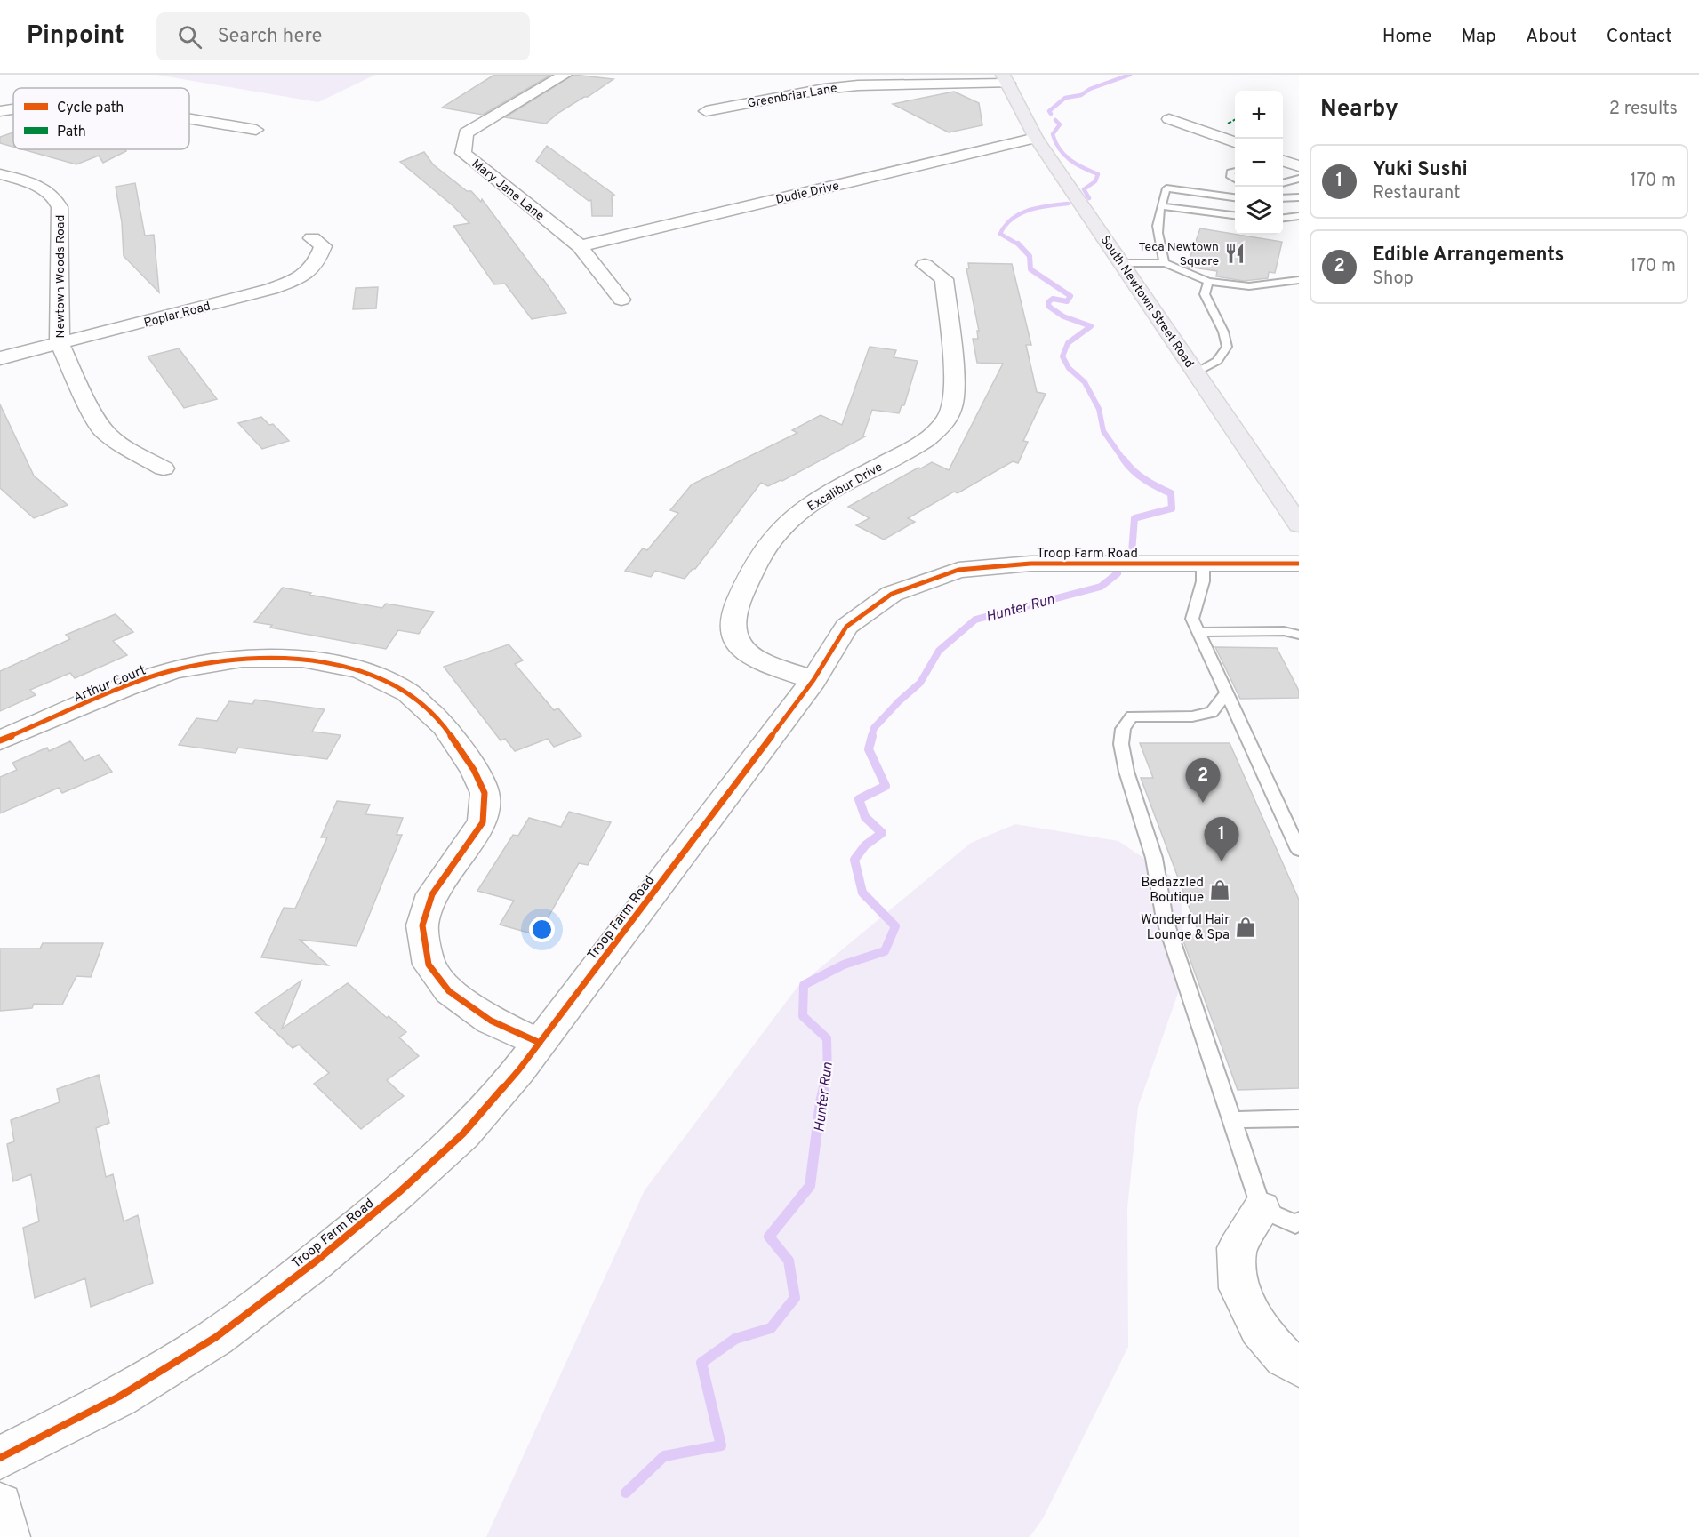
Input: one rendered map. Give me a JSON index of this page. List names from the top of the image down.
{
  "streets": {
    "main road": ["South Newtown Street Road"],
    "street": [
      "Greenbriar Lane",
      "Mary Jane Lane",
      "Dudie Drive",
      "Newtown Woods Road",
      "Poplar Road",
      "Excalibur Drive",
      "Troop Farm Road",
      "Arthur Court"
    ]
  },
  "crossings": [
    ["Greenbriar Lane", "South Newtown Street Road"],
    ["Mary Jane Lane", "Dudie Drive"],
    ["Dudie Drive", "South Newtown Street Road"],
    ["Newtown Woods Road", "Poplar Road"],
    ["Excalibur Drive", "Troop Farm Road"],
    ["Troop Farm Road", "Arthur Court"]
  ],
  "water": ["Hunter Run"],
  "places": {
    "restaurant": ["Teca Newtown Square"],
    "shop": ["Bedazzled Boutique", "Wonderful Hair Lounge & Spa"]
  },
  "legend": ["Cycle path", "Path"],
  "page": {
    "header": "Pinpoint",
    "search": "Search here",
    "nav": [
      "Home",
      "Map",
      "About",
      "Contact"
    ],
    "heading": ["Nearby", "2 results"],
    "map_buttons": ["+", "−"],
    "list": [
      {
        "mark": "1",
        "name": "Yuki Sushi",
        "note": "Restaurant",
        "value": "170 m"
      },
      {
        "mark": "2",
        "name": "Edible Arrangements",
        "note": "Shop",
        "value": "170 m"
      }
    ],
    "pins": ["2", "1"]
  }
}
